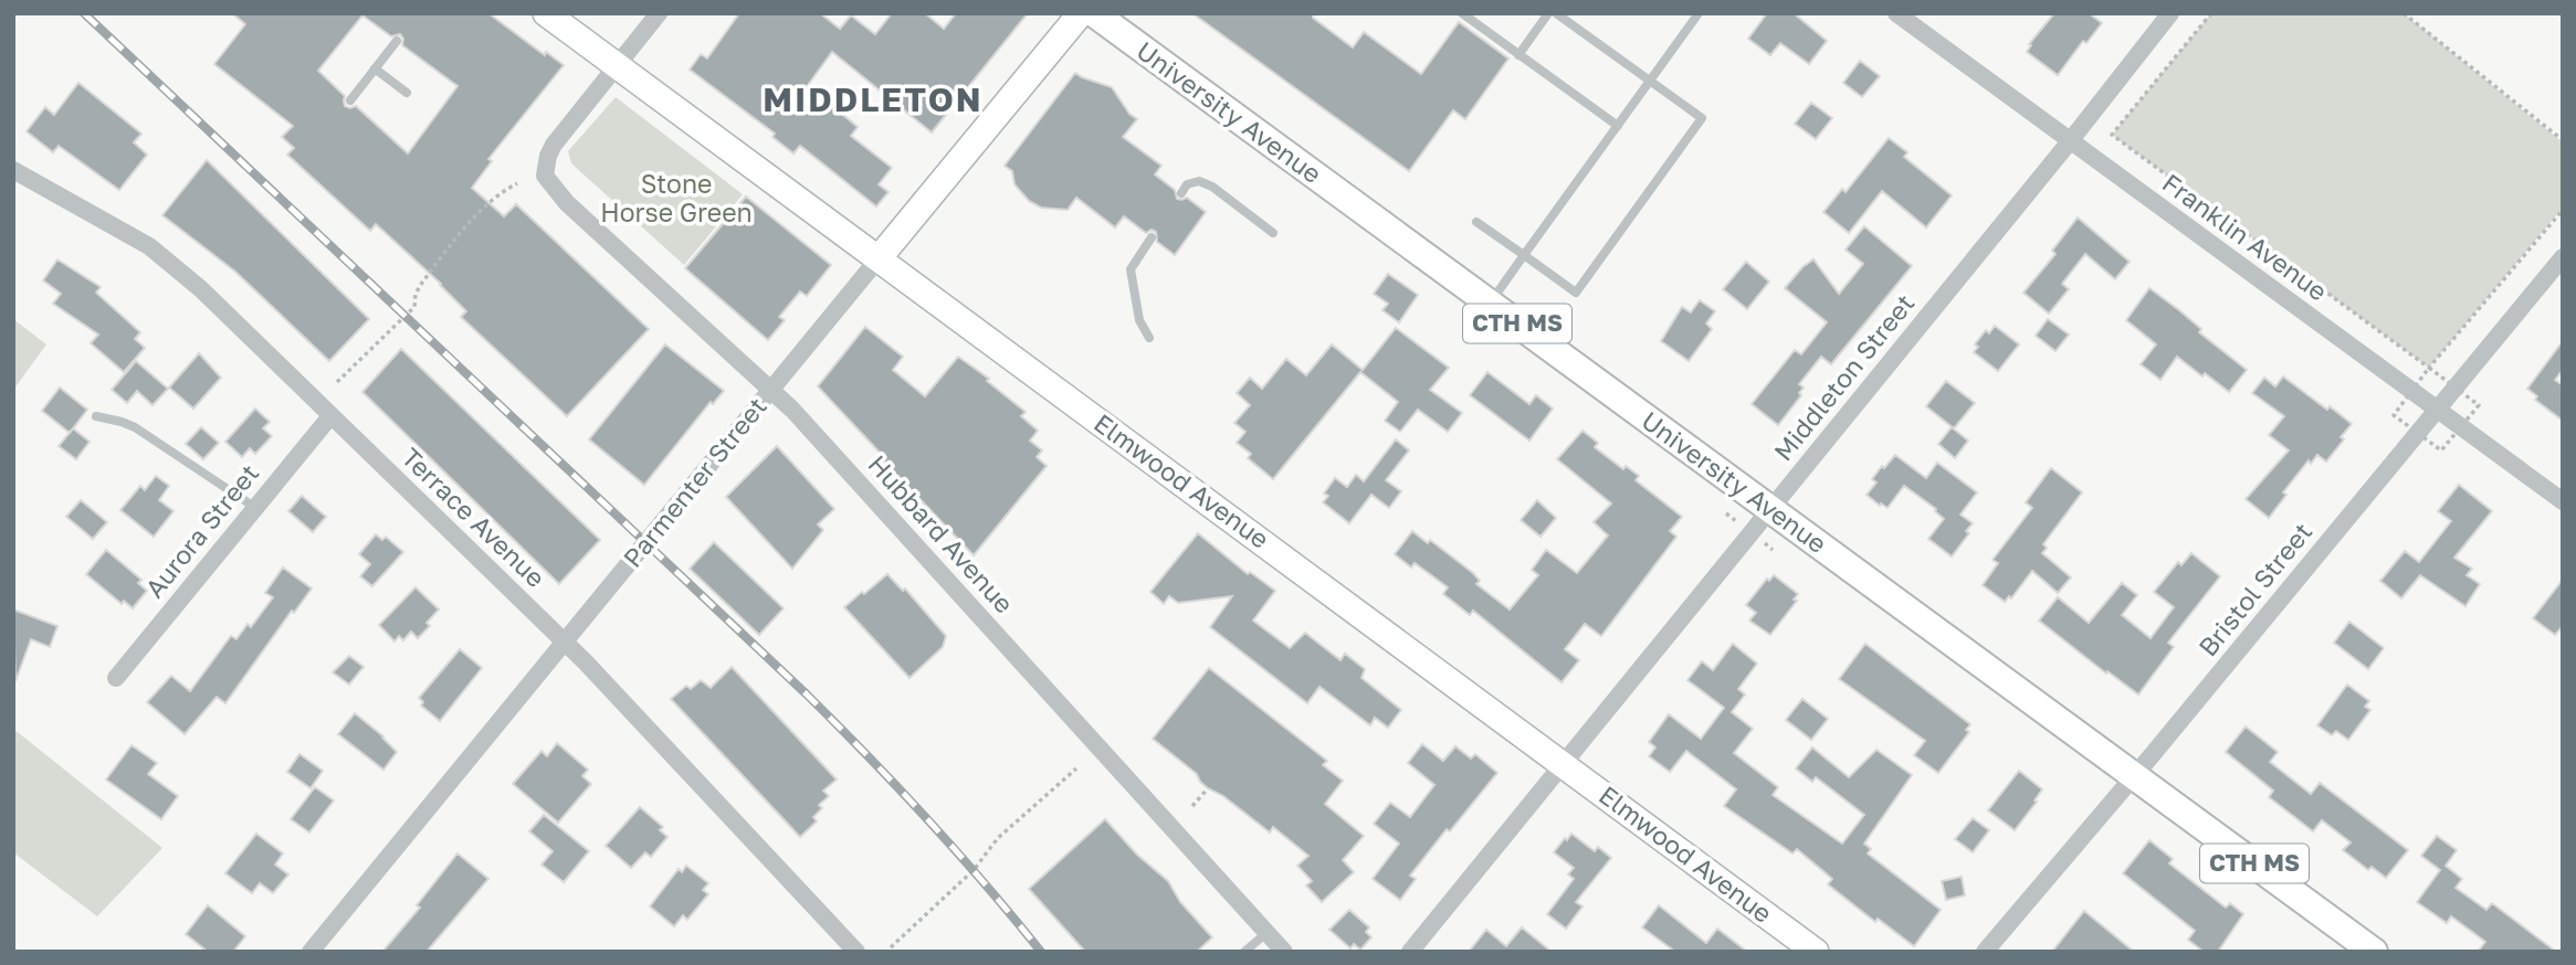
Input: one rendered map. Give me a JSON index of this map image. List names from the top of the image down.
{
  "streets": {
    "main road": ["University Avenue", "CTH MS"],
    "street": [
      "Franklin Avenue",
      "Middleton Street",
      "Elmwood Avenue",
      "Parmenter Street",
      "Terrace Avenue",
      "Aurora Street",
      "Hubbard Avenue",
      "Bristol Street"
    ]
  },
  "crossings": [
    ["University Avenue", "Middleton Street"],
    ["University Avenue", "Bristol Street"],
    ["Franklin Avenue", "Middleton Street"],
    ["Franklin Avenue", "Bristol Street"],
    ["Middleton Street", "Elmwood Avenue"],
    ["Elmwood Avenue", "Parmenter Street"],
    ["Elmwood Avenue", "Hubbard Avenue"],
    ["Parmenter Street", "Terrace Avenue"],
    ["Parmenter Street", "Hubbard Avenue"],
    ["Terrace Avenue", "Aurora Street"]
  ],
  "districts": ["MIDDLETON"],
  "parks": ["Stone Horse Green"]
}
